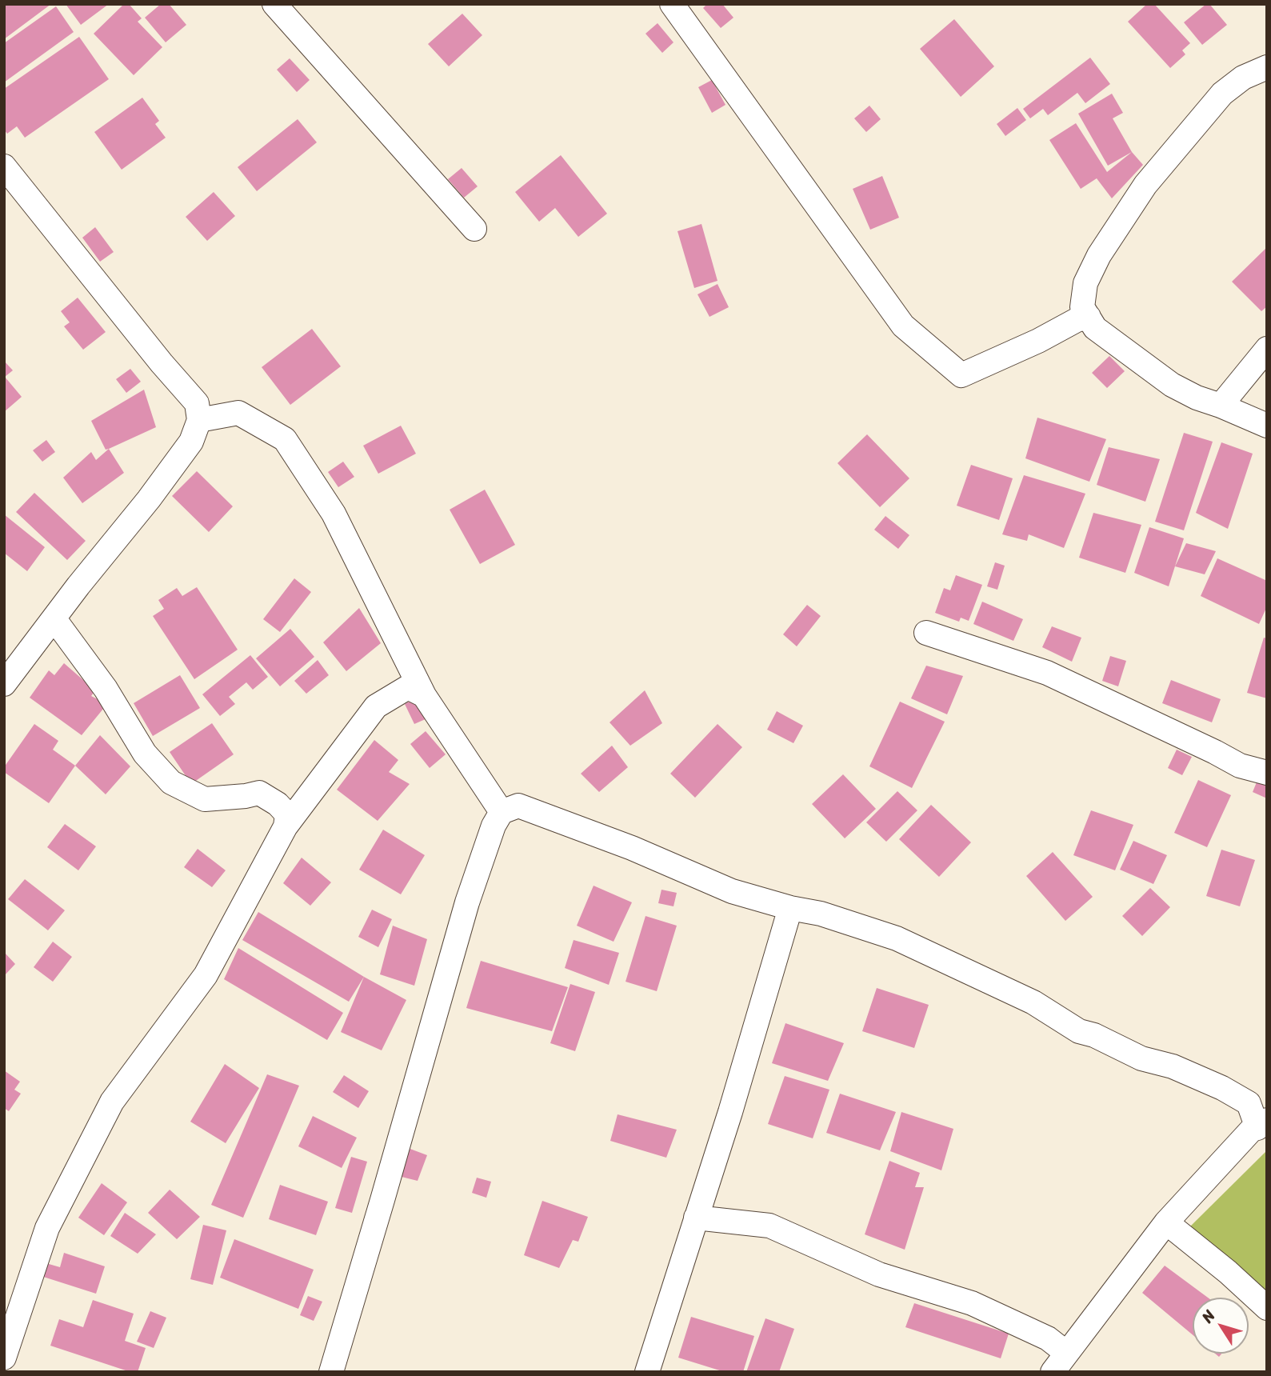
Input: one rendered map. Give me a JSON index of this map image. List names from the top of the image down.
{
  "north": "top left"
}
